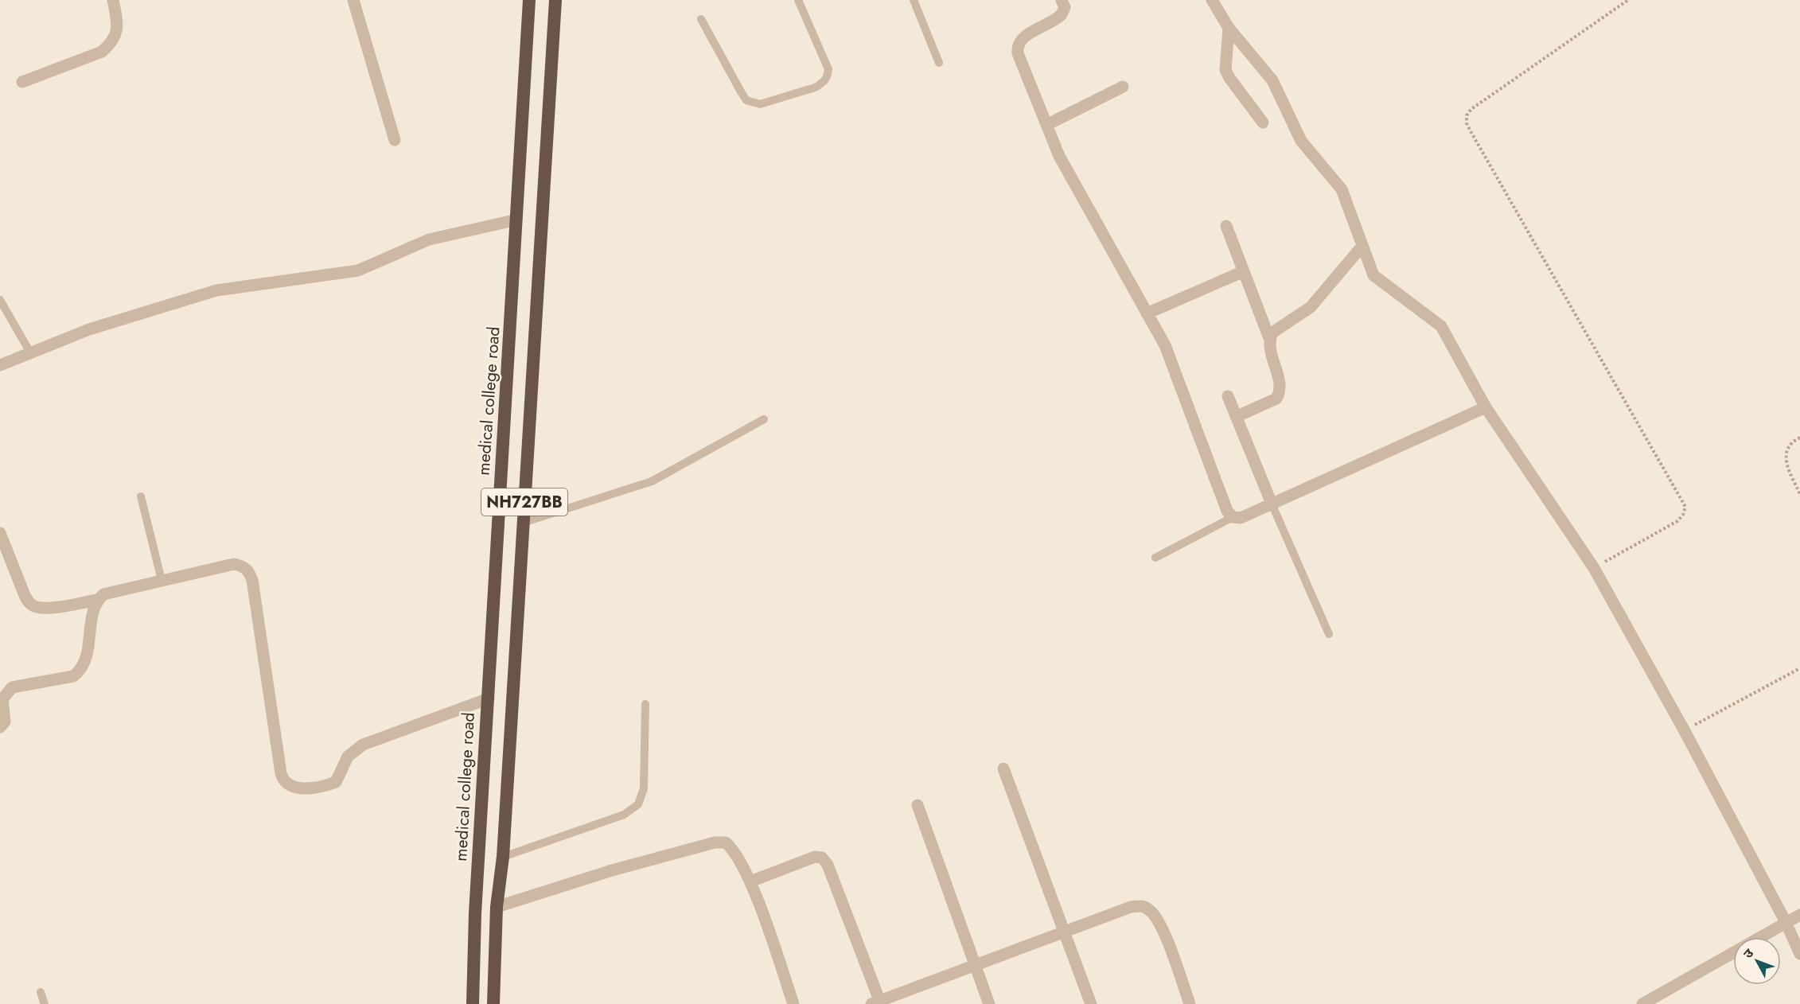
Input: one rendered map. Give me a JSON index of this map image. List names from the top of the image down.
{
  "streets": {
    "highway": ["medical college road", "NH727BB"]
  },
  "north": "top left"
}
